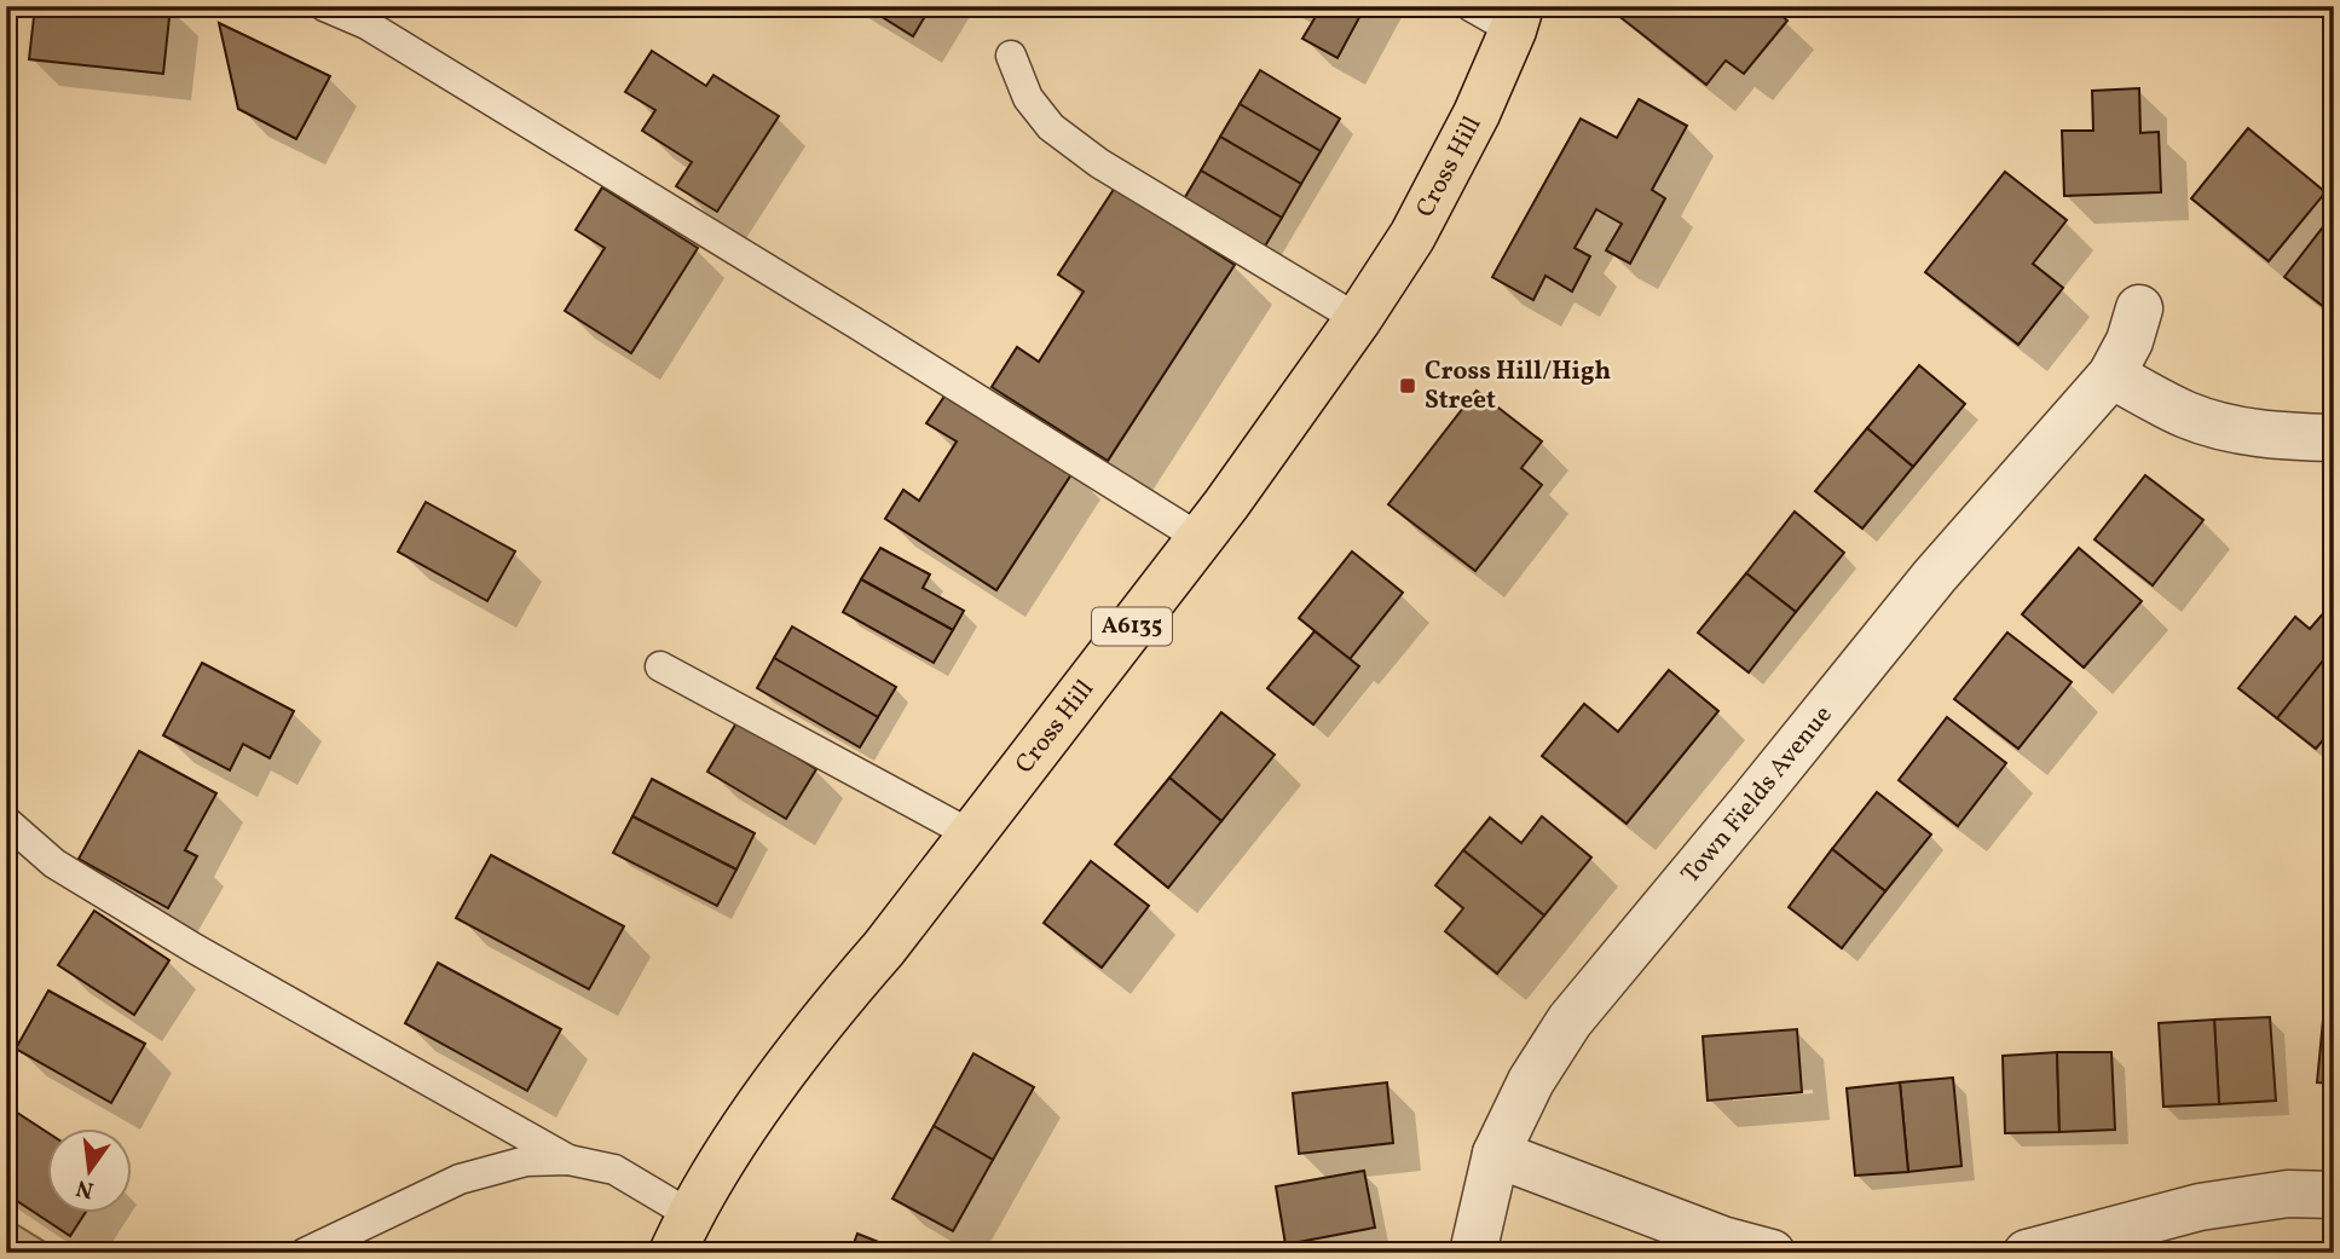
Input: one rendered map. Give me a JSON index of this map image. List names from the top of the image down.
{
  "streets": {
    "main road": ["Cross Hill", "A6135"],
    "street": ["Town Fields Avenue"]
  },
  "places": {
    "transit": ["Cross Hill/High Street"]
  },
  "north": "bottom"
}
